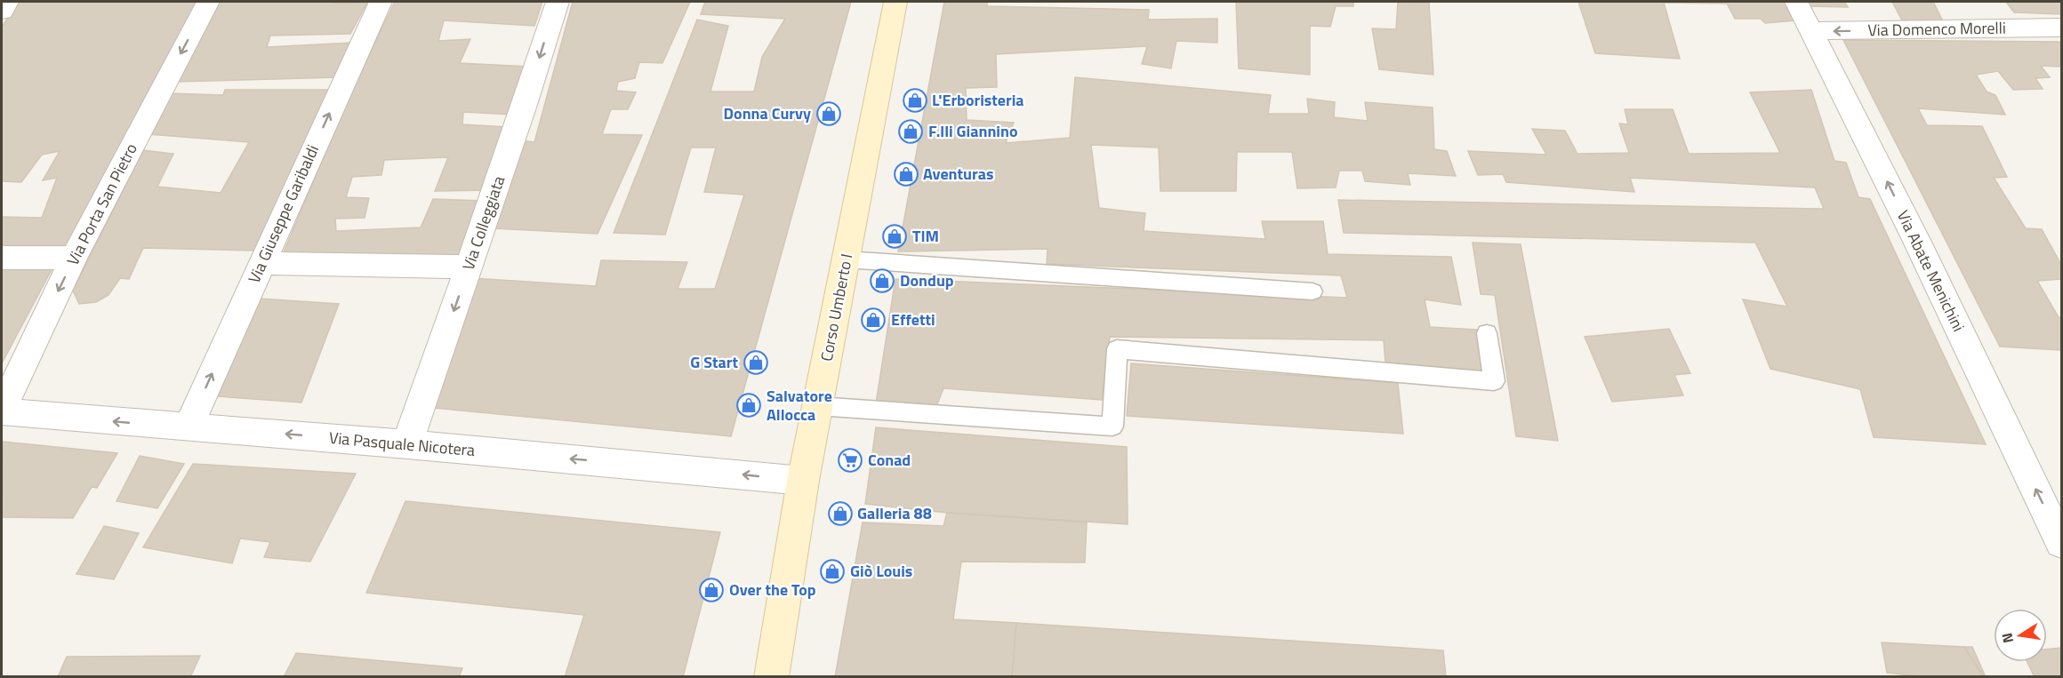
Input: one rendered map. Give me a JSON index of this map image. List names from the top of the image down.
{
  "streets": {
    "street": [
      "Via Domenco Morelli",
      "Via Porta San Pietro",
      "Via Giuseppe Garibaldi",
      "Via Colleggiata",
      "Via Abate Menichini",
      "Corso Umberto I",
      "Via Pasquale Nicotera"
    ]
  },
  "crossings": [
    ["Via Domenco Morelli", "Via Abate Menichini"],
    ["Via Porta San Pietro", "Via Pasquale Nicotera"],
    ["Via Giuseppe Garibaldi", "Via Pasquale Nicotera"],
    ["Via Colleggiata", "Via Pasquale Nicotera"],
    ["Corso Umberto I", "Via Pasquale Nicotera"]
  ],
  "one_way": [
    "Via Domenco Morelli",
    "Via Porta San Pietro",
    "Via Giuseppe Garibaldi",
    "Via Colleggiata",
    "Via Abate Menichini"
  ],
  "places": {
    "shop": [
      "L'Erboristeria",
      "Donna Curvy",
      "F.lli Giannino",
      "Aventuras",
      "TIM",
      "Dondup",
      "Effetti",
      "G Start",
      "Salvatore Allocca",
      "Galleria 88",
      "Giò Louis",
      "Over the Top"
    ],
    "supermarket": ["Conad"]
  },
  "north": "left"
}
